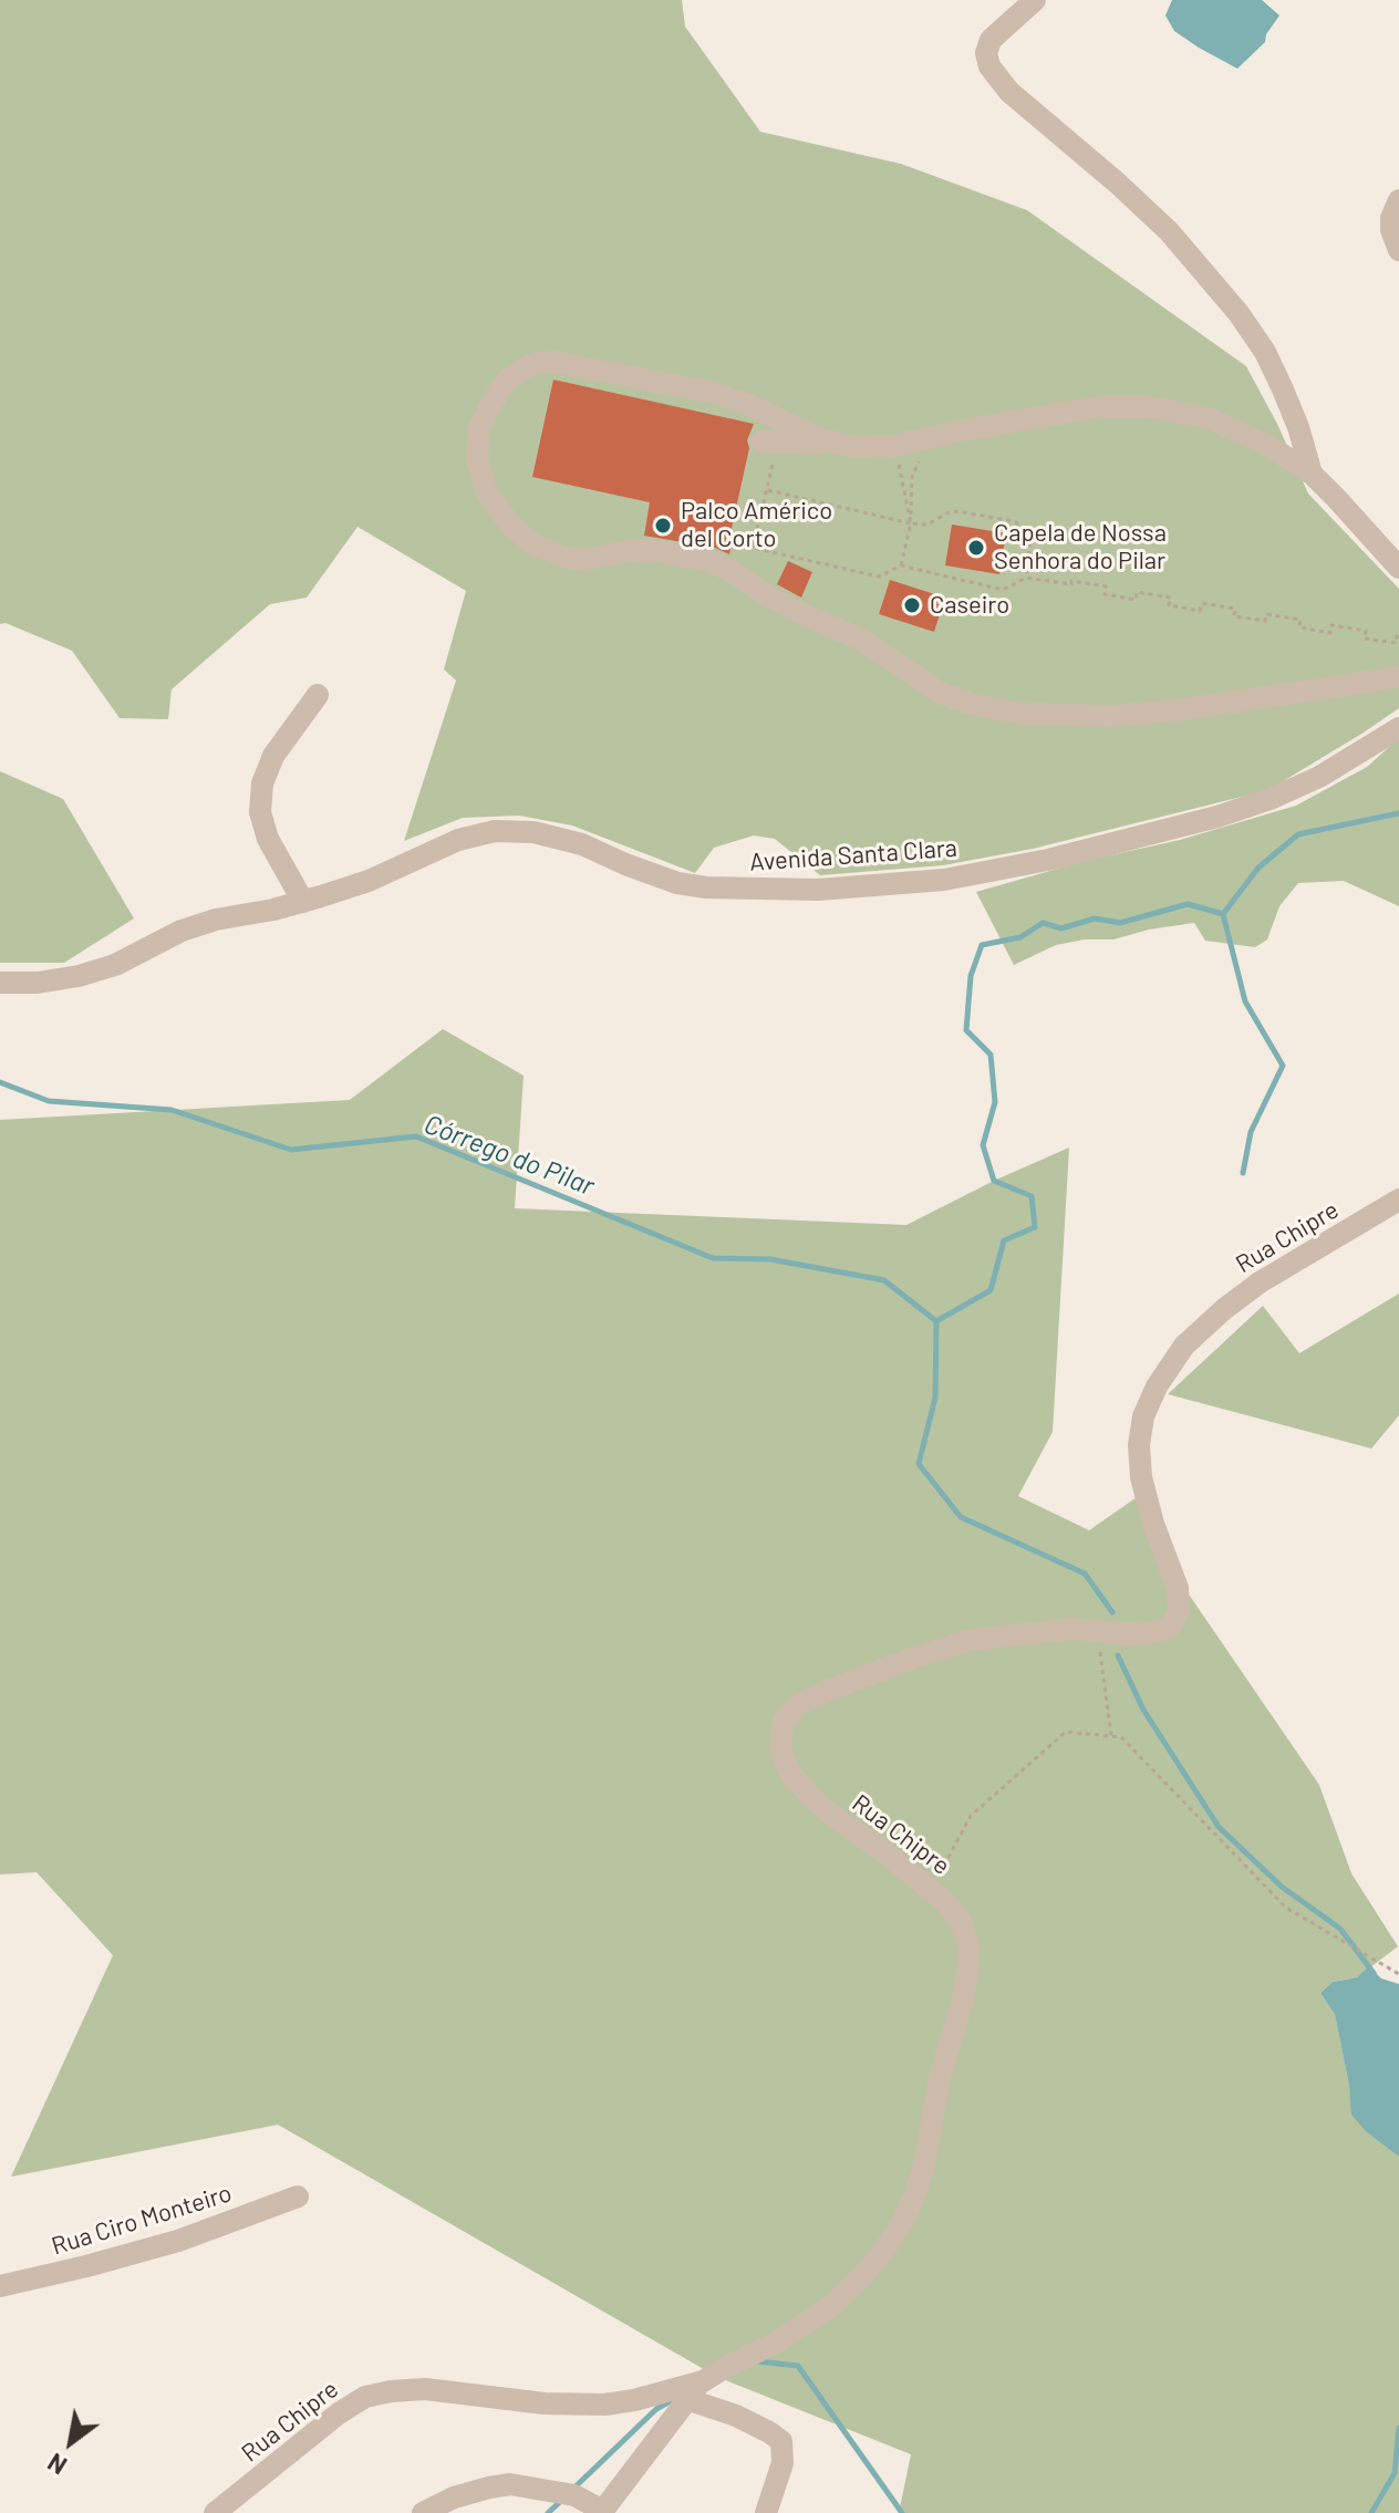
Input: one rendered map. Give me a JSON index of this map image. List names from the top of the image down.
{
  "streets": {
    "street": ["Avenida Santa Clara", "Rua Chipre", "Rua Ciro Monteiro"]
  },
  "water": ["Córrego do Pilar"],
  "places": ["Palco Américo del Corto", "Capela de Nossa Senhora do Pilar", "Caseiro"],
  "north": "bottom left"
}
